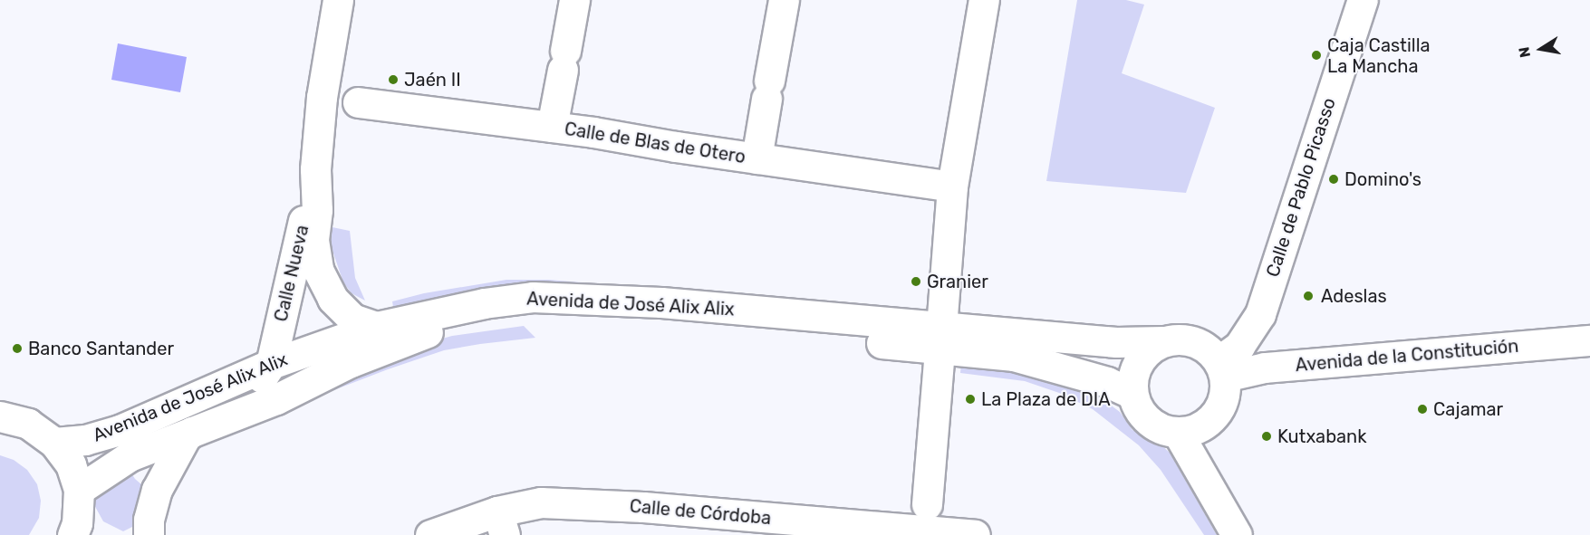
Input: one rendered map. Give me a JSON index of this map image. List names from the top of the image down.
{
  "streets": {
    "street": [
      "Calle de Blas de Otero",
      "Calle de Pablo Picasso",
      "Calle Nueva",
      "Avenida de José Alix Alix",
      "Avenida de la Constitución",
      "Calle de Córdoba"
    ]
  },
  "crossings": [
    ["Calle de Pablo Picasso", "Avenida de José Alix Alix"],
    ["Calle de Pablo Picasso", "Avenida de la Constitución"],
    ["Calle Nueva", "Avenida de José Alix Alix"],
    ["Avenida de José Alix Alix", "Avenida de la Constitución"]
  ],
  "places": [
    "Caja Castilla La Mancha",
    "Jaén II",
    "Domino's",
    "Granier",
    "Adeslas",
    "Banco Santander",
    "La Plaza de DIA",
    "Cajamar",
    "Kutxabank"
  ],
  "north": "left"
}
